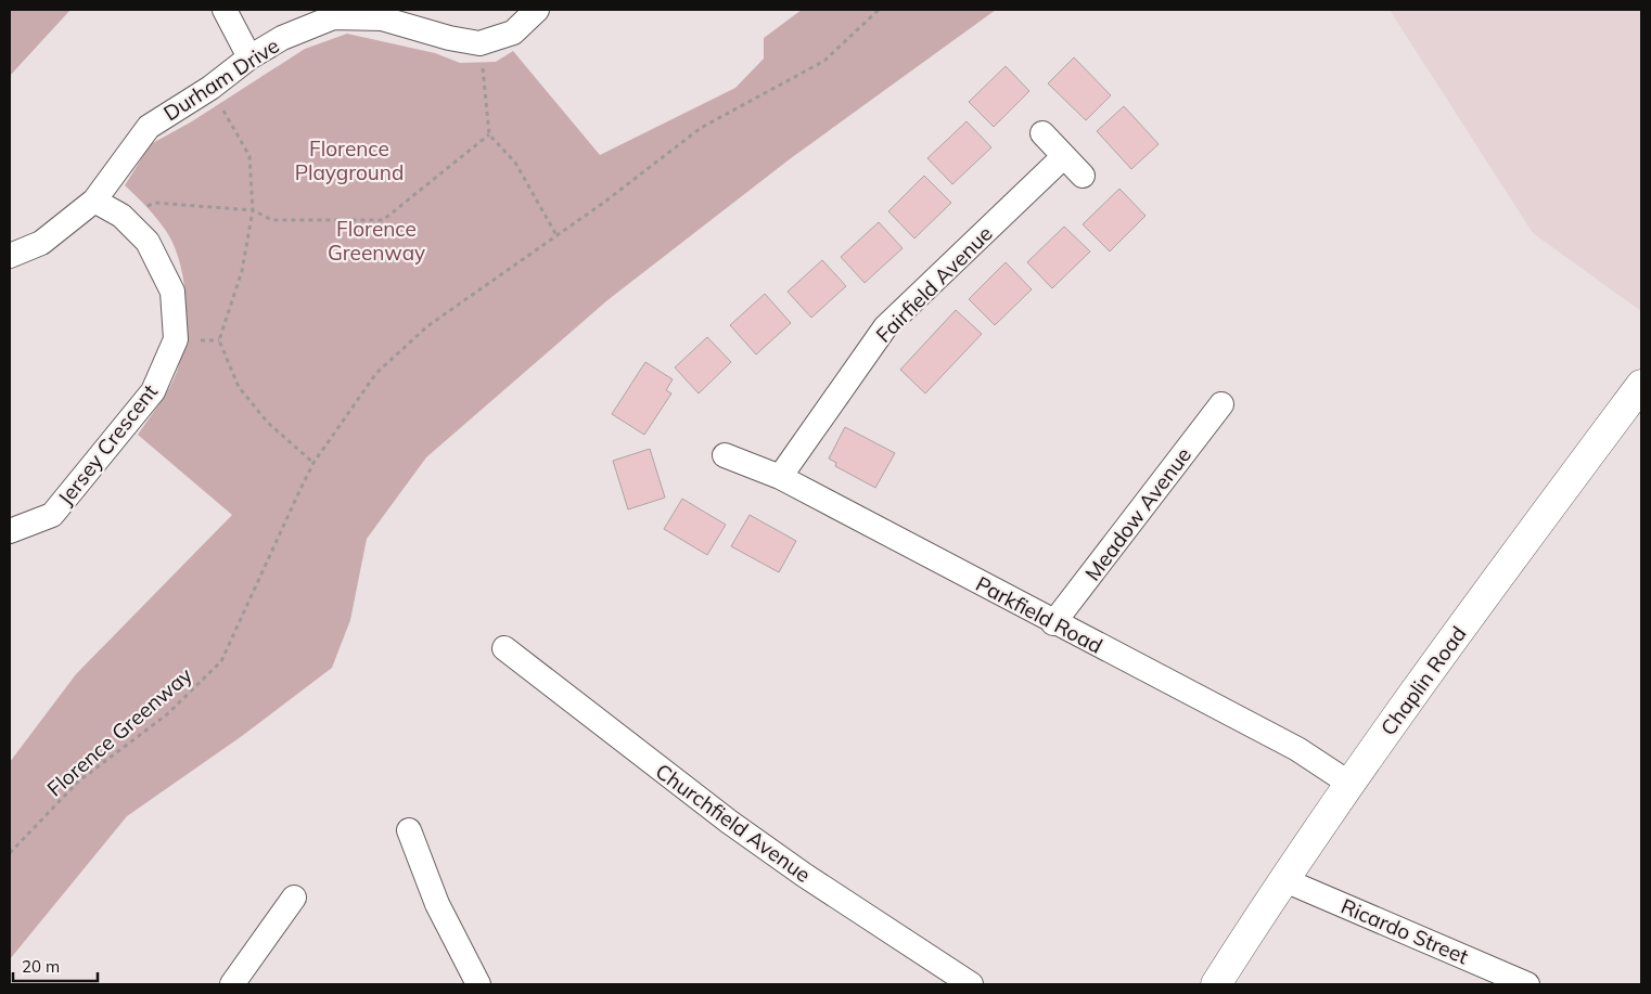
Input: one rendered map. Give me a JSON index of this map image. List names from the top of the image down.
{
  "streets": {
    "street": [
      "Durham Drive",
      "Fairfield Avenue",
      "Jersey Crescent",
      "Meadow Avenue",
      "Parkfield Road",
      "Chaplin Road",
      "Churchfield Avenue",
      "Ricardo Street"
    ],
    "path": ["Florence Greenway"]
  },
  "crossings": [
    ["Durham Drive", "Jersey Crescent"],
    ["Fairfield Avenue", "Parkfield Road"],
    ["Meadow Avenue", "Parkfield Road"],
    ["Parkfield Road", "Chaplin Road"],
    ["Chaplin Road", "Ricardo Street"]
  ],
  "parks": ["Florence Playground", "Florence Greenway"],
  "scale_bar": "20 m"
}
